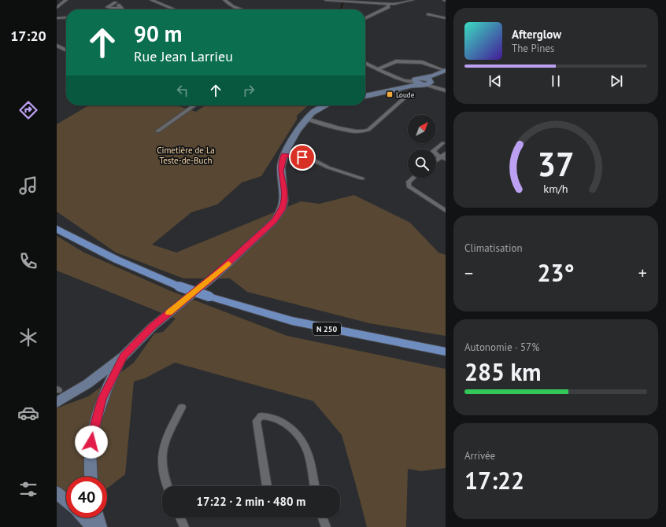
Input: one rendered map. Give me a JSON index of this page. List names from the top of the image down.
{
  "streets": {
    "main road": ["N 250"]
  },
  "parks": ["Cimetière de La Teste-de-Buch"],
  "places": {
    "transit": ["Loude"]
  },
  "north": "top right",
  "page": {
    "tabs": "17:20",
    "turn": ["90 m", "Rue Jean Larrieu"],
    "song": ["Afterglow", "The Pines"],
    "tile": [
      "Climatisation",
      ["Autonomie · 57%", "285 km"],
      ["Arrivée", "17:22"]
    ],
    "heat": ["−", "23°", "+"],
    "limit": "40",
    "trip": "17:22 · 2 min · 480 m",
    "gauge": ["37", "km/h"]
  }
}
